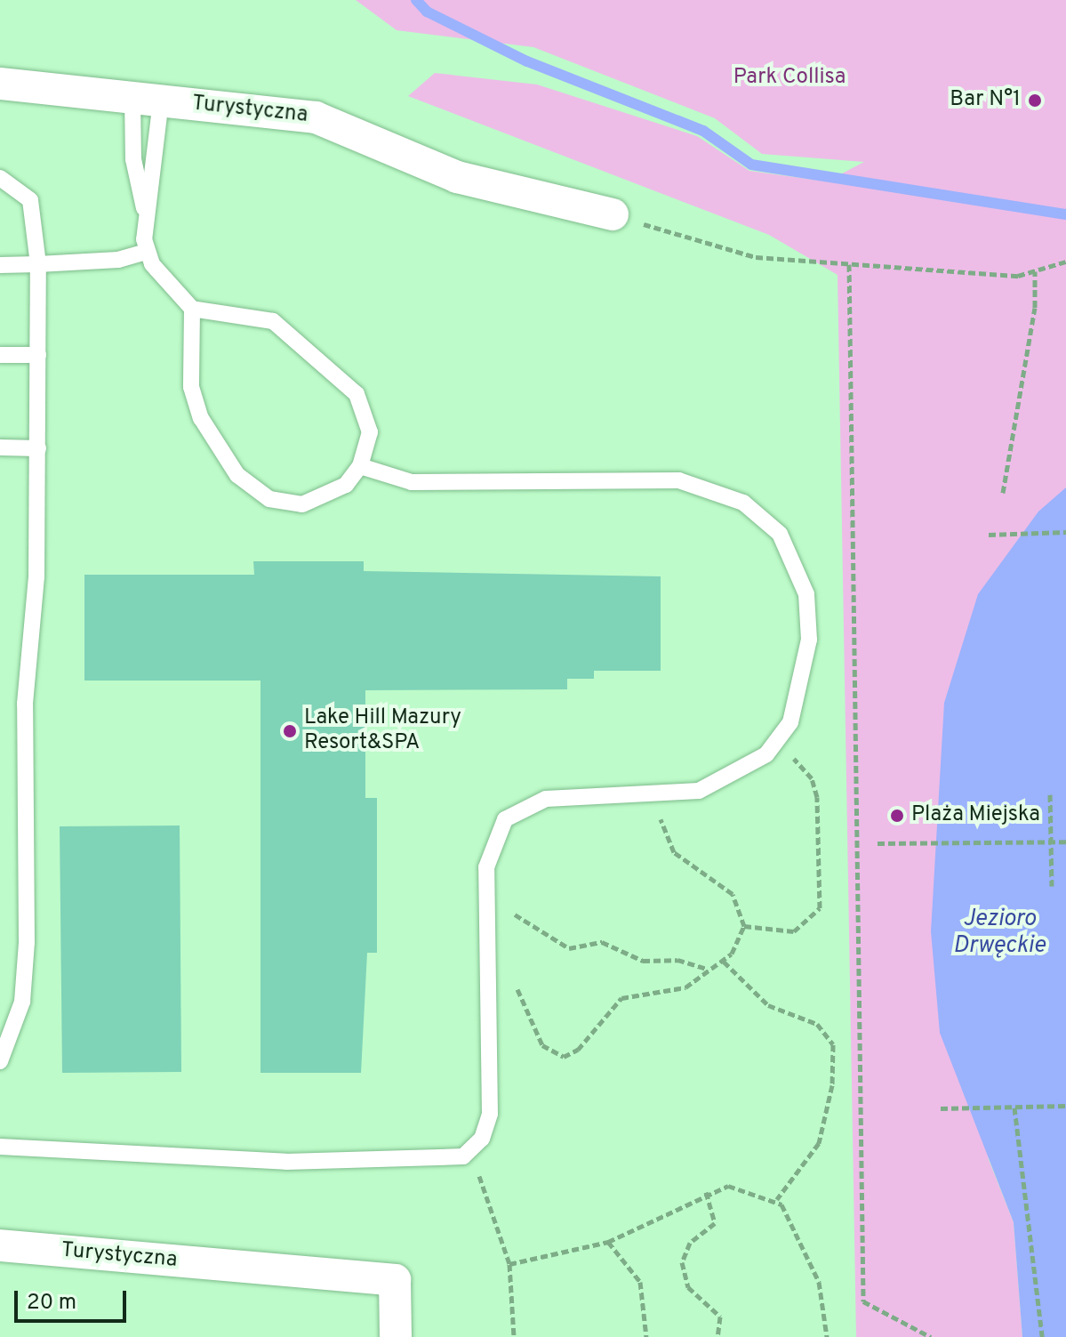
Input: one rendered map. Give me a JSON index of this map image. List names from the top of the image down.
{
  "streets": {
    "street": ["Turystyczna"]
  },
  "water": ["Jezioro Drwęckie"],
  "parks": ["Park Collisa"],
  "places": ["Bar N°1", "Lake Hill Mazury Resort&SPA", "Plaża Miejska"],
  "scale_bar": "20 m"
}
